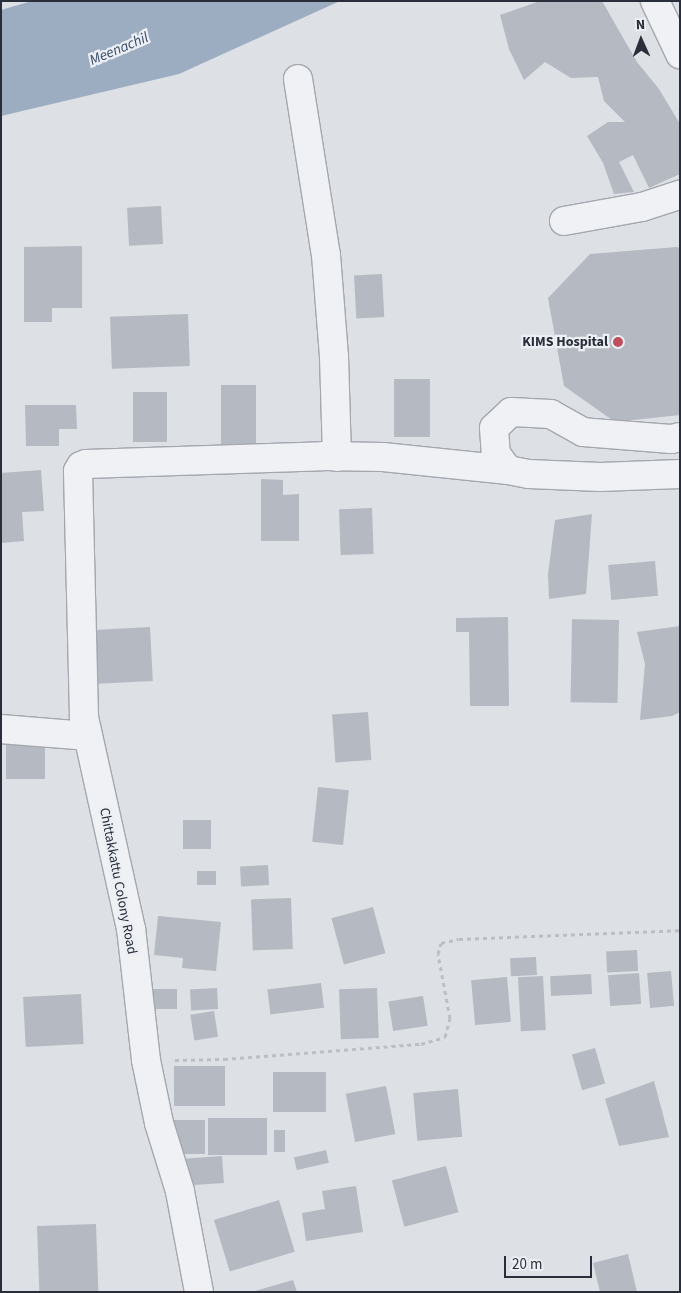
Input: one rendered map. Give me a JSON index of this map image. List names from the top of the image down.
{
  "streets": {
    "street": ["Chittakkattu Colony Road"]
  },
  "water": ["Meenachil"],
  "places": ["KIMS Hospital"],
  "scale_bar": "20 m",
  "north": "top"
}
